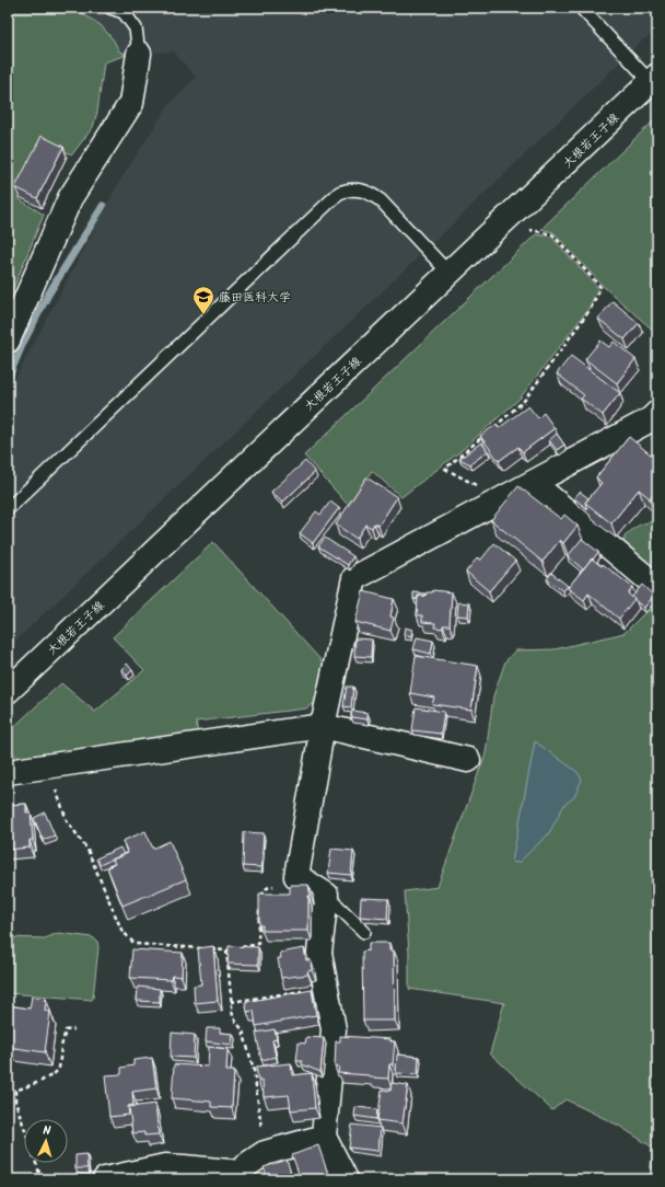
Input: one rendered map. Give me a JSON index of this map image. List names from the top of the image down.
{
  "streets": {
    "street": ["大根若王子線"]
  },
  "places": {
    "school or university": ["藤田医科大学"]
  },
  "north": "top"
}
